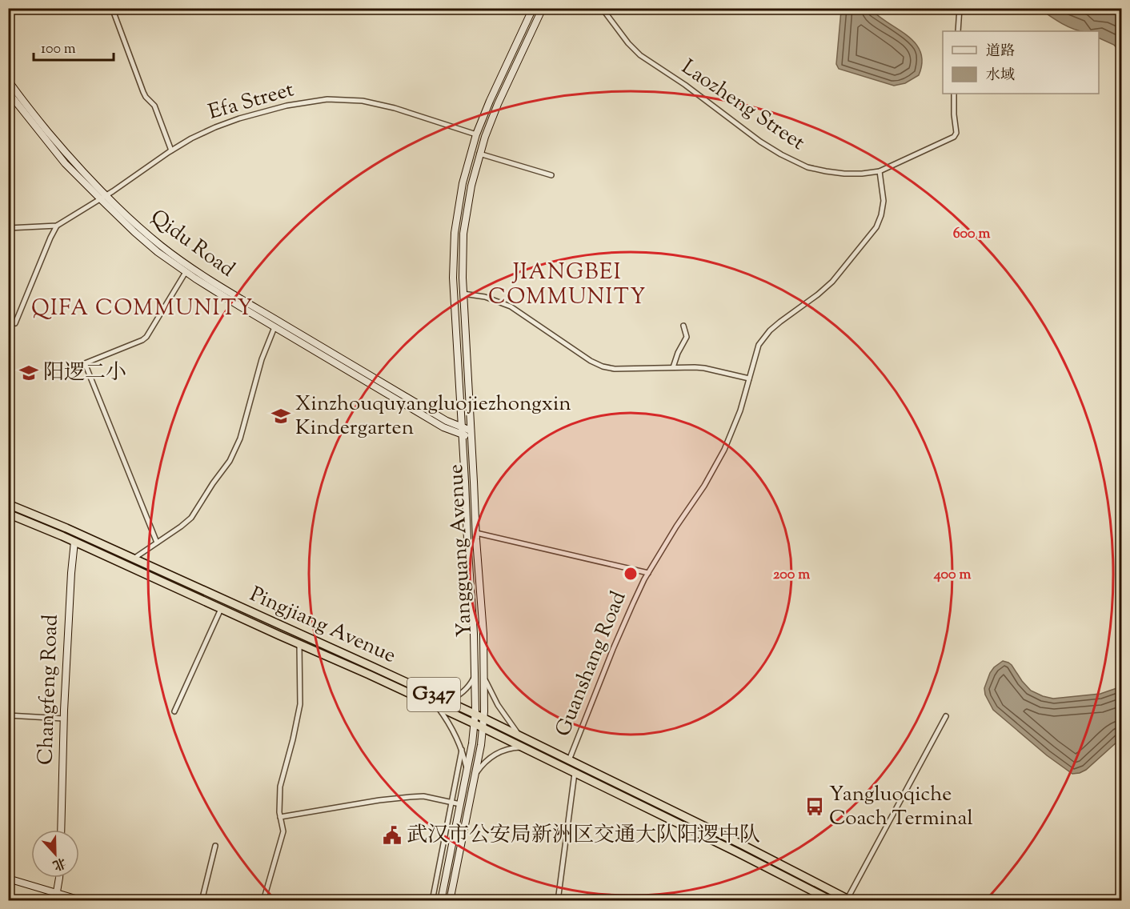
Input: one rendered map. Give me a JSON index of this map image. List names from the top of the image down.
{
  "streets": {
    "highway": ["Pingjiang Avenue", "G347"],
    "street": [
      "Efa Street",
      "Laozheng Street",
      "Qidu Road",
      "Yangguang Avenue",
      "Guanshang Road",
      "Changfeng Road"
    ]
  },
  "crossings": [
    ["Efa Street", "Qidu Road"],
    ["Efa Street", "Yangguang Avenue"],
    ["Laozheng Street", "Guanshang Road"],
    ["Qidu Road", "Yangguang Avenue"],
    ["Yangguang Avenue", "Pingjiang Avenue"],
    ["Pingjiang Avenue", "Guanshang Road"],
    ["Pingjiang Avenue", "Changfeng Road"]
  ],
  "districts": ["JIANGBEI COMMUNITY", "QIFA COMMUNITY"],
  "places": {
    "school or university": ["阳逻二小", "Xinzhouquyangluojiezhongxin Kindergarten"],
    "bus stop": ["Yangluoqiche Coach Terminal"],
    "public building": ["武汉市公安局新洲区交通大队阳逻中队"]
  },
  "legend": ["道路", "水域"],
  "scale_bar": "100 m",
  "north": "bottom",
  "rings": ["600 m", "200 m", "400 m"]
}
